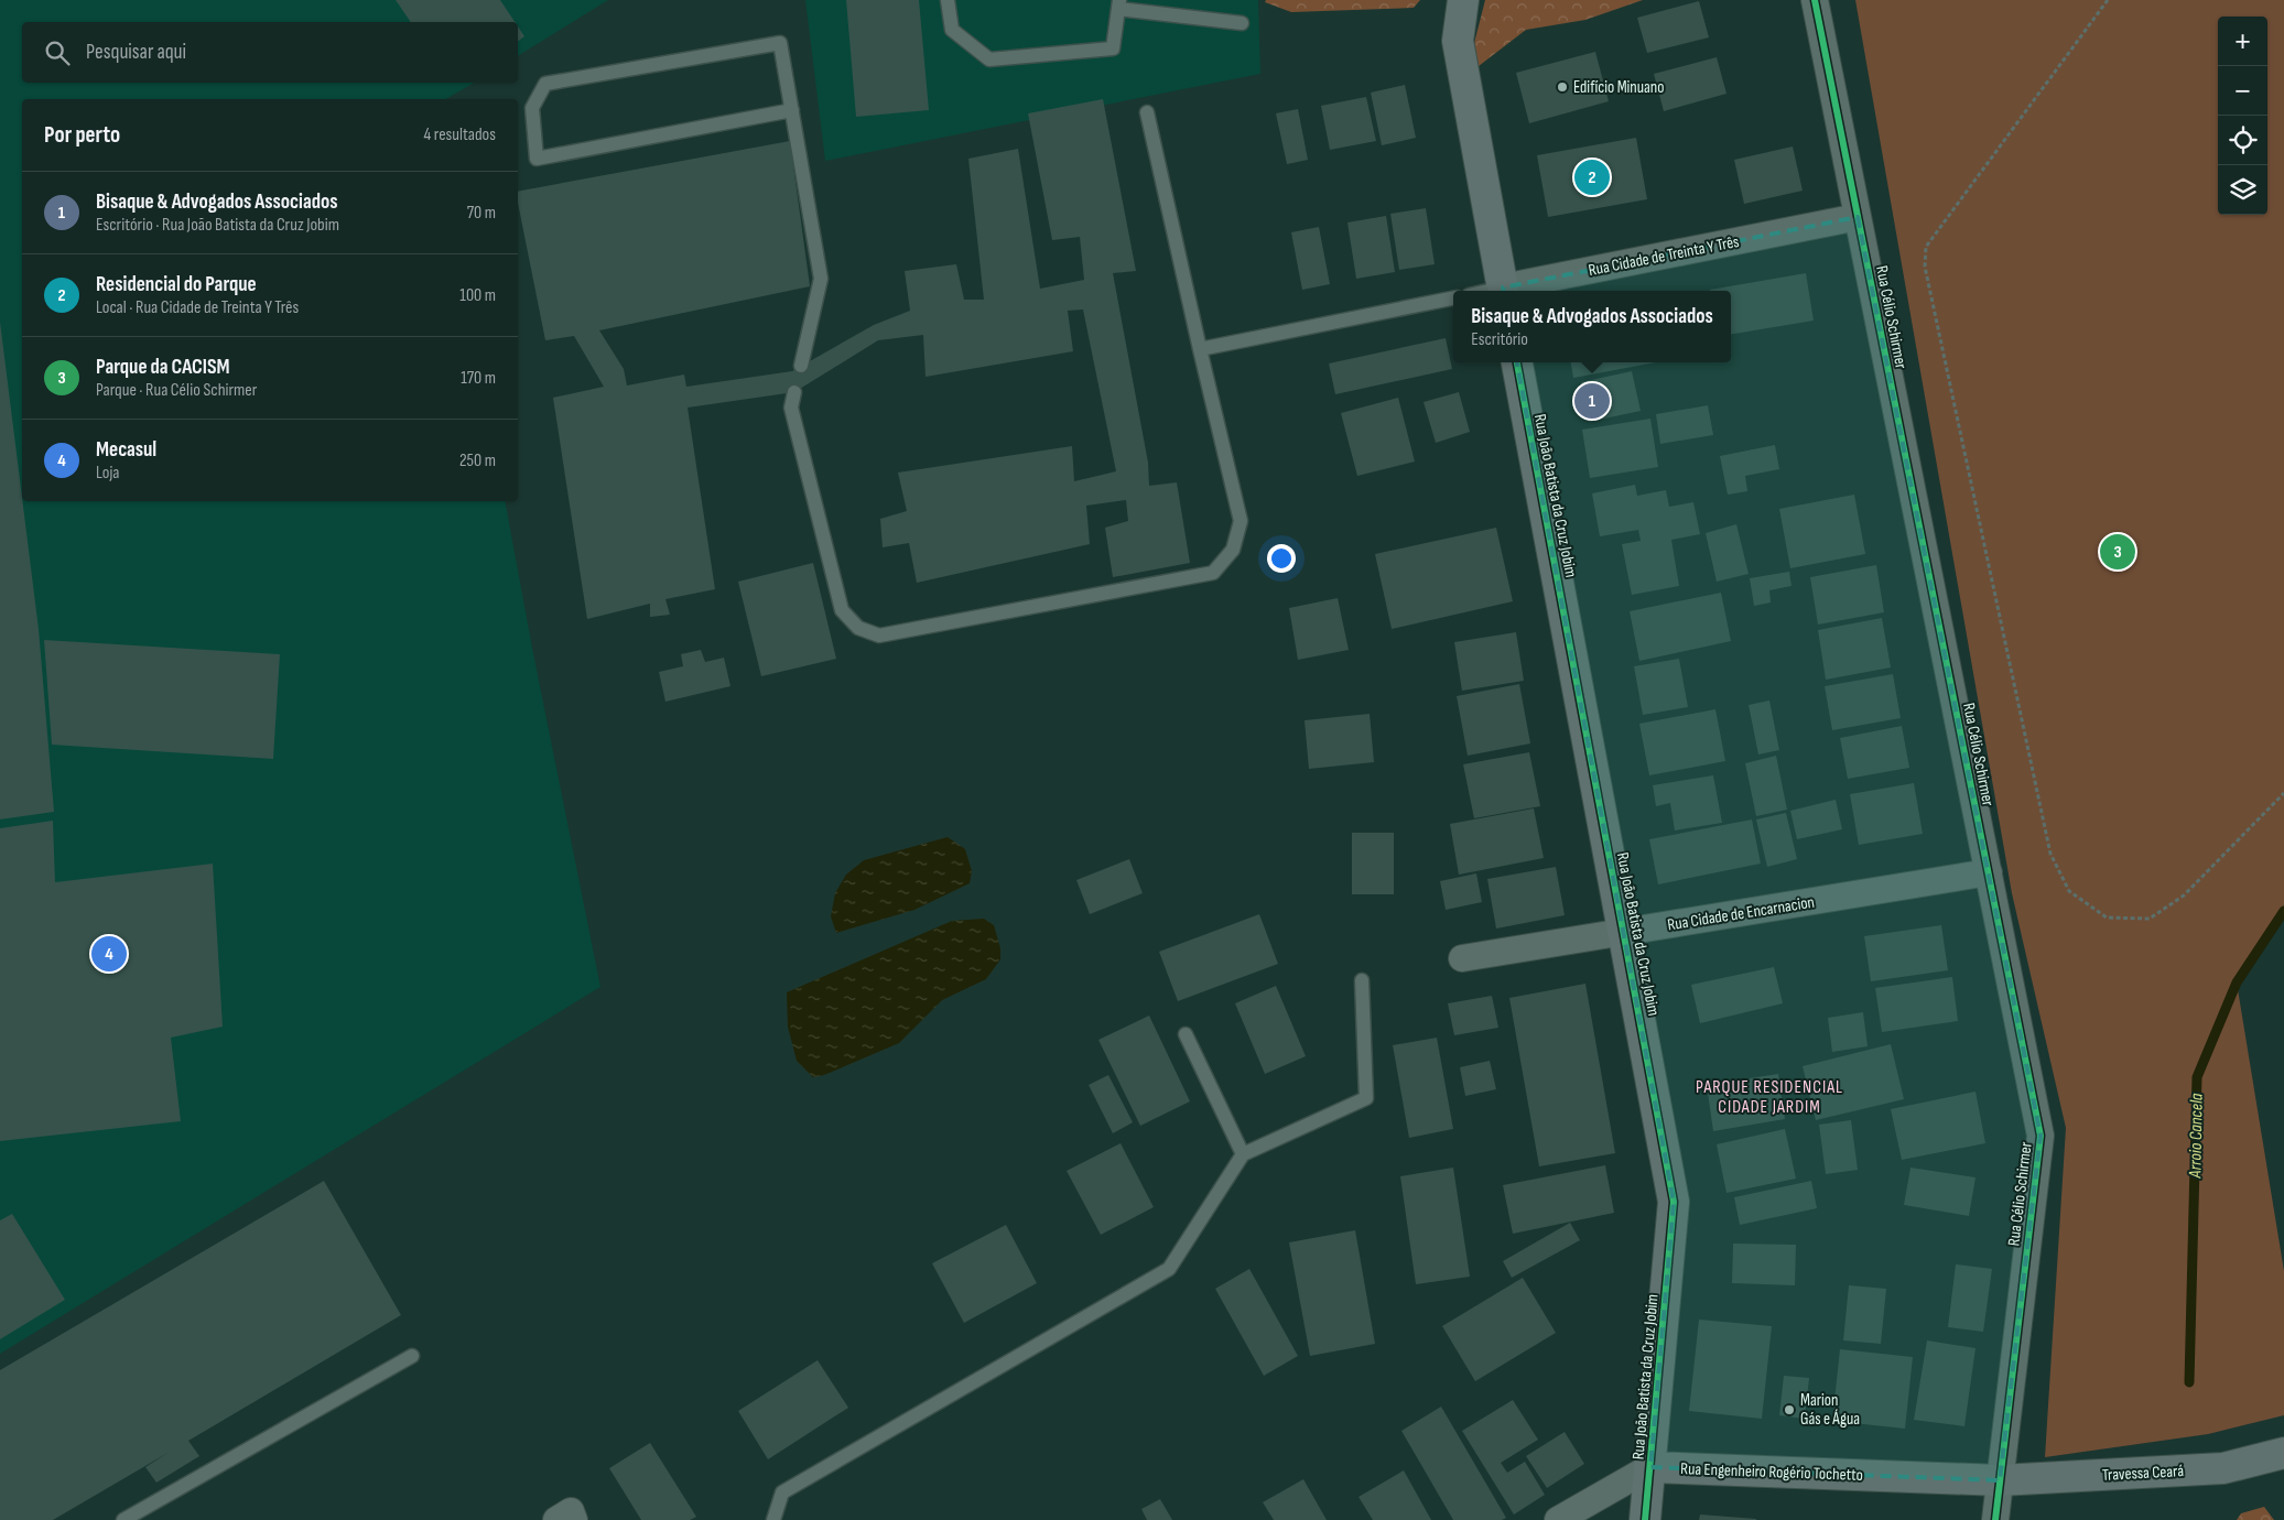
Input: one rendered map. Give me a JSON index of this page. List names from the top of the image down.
{
  "streets": {
    "street": [
      "Rua Cidade de Treinta Y Três",
      "Rua Célio Schirmer",
      "Rua João Batista da Cruz Jobim",
      "Rua Cidade de Encarnacion",
      "Rua Engenheiro Rogério Tochetto",
      "Travessa Ceará"
    ]
  },
  "crossings": [
    ["Rua Cidade de Treinta Y Três", "Rua Célio Schirmer"],
    ["Rua Célio Schirmer", "Rua Cidade de Encarnacion"],
    ["Rua Célio Schirmer", "Rua Engenheiro Rogério Tochetto"],
    ["Rua Célio Schirmer", "Travessa Ceará"],
    ["Rua João Batista da Cruz Jobim", "Rua Cidade de Encarnacion"],
    ["Rua João Batista da Cruz Jobim", "Rua Engenheiro Rogério Tochetto"],
    ["Rua Engenheiro Rogério Tochetto", "Travessa Ceará"]
  ],
  "districts": ["PARQUE RESIDENCIAL CIDADE JARDIM"],
  "water": ["Arroio Cancela"],
  "places": ["Edifício Minuano", "Marion Gás e Água"],
  "page": {
    "map_buttons": ["+", "−"],
    "search": "Pesquisar aqui",
    "heading": ["Por perto", "4 resultados"],
    "pins": [
      "2",
      "1",
      "3",
      "4"
    ],
    "list": [
      {
        "mark": "1",
        "name": "Bisaque & Advogados Associados",
        "note": "Escritório · Rua João Batista da Cruz Jobim",
        "value": "70 m"
      },
      {
        "mark": "2",
        "name": "Residencial do Parque",
        "note": "Local · Rua Cidade de Treinta Y Três",
        "value": "100 m"
      },
      {
        "mark": "3",
        "name": "Parque da CACISM",
        "note": "Parque · Rua Célio Schirmer",
        "value": "170 m"
      },
      {
        "mark": "4",
        "name": "Mecasul",
        "note": "Loja",
        "value": "250 m"
      }
    ],
    "popup": ["Bisaque & Advogados Associados", "Escritório"]
  }
}
